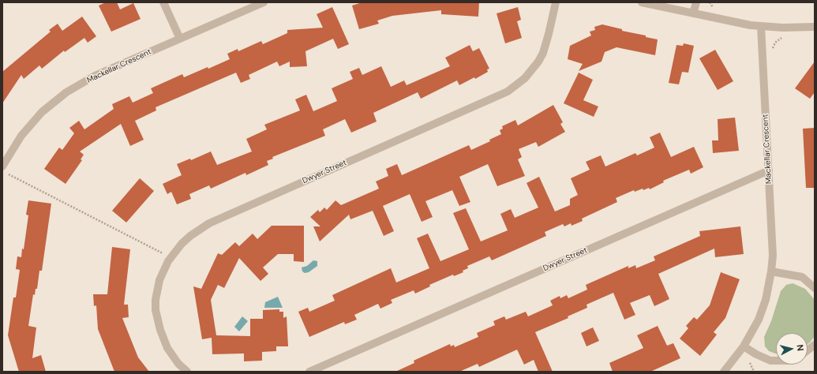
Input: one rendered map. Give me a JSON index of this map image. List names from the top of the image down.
{
  "streets": {
    "street": ["Mackellar Crescent", "Dwyer Street"]
  },
  "crossings": [
    ["Mackellar Crescent", "Dwyer Street"]
  ],
  "north": "right"
}
